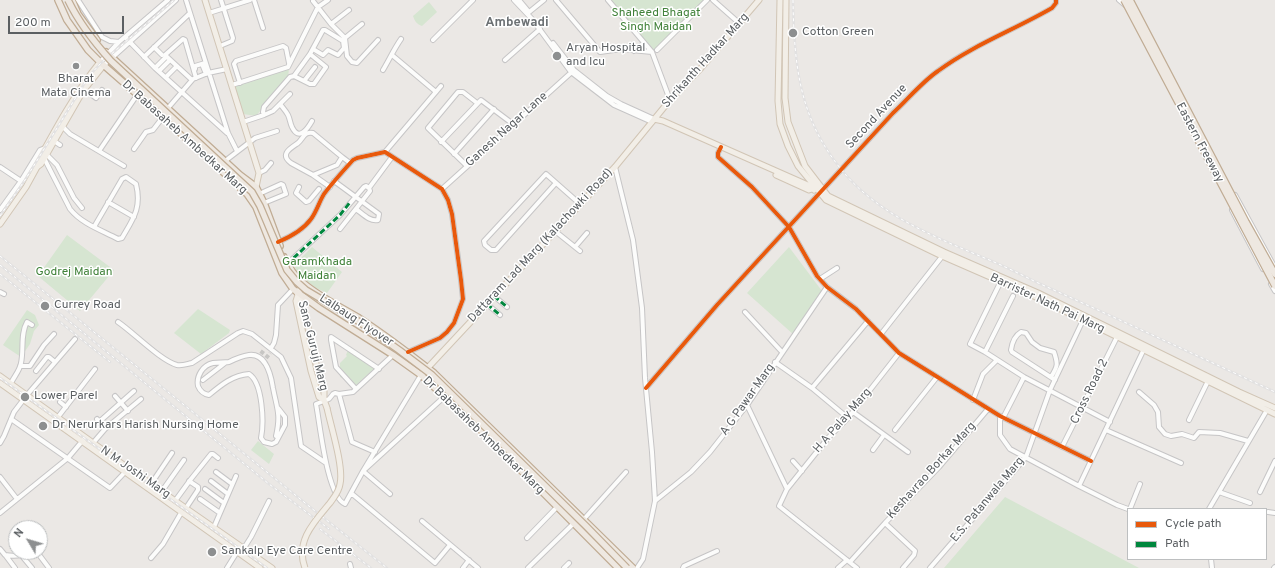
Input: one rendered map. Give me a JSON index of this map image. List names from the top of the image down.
{
  "streets": {
    "highway": ["Dr Babasaheb Ambedkar Marg", "Eastern Freeway", "Lalbaug Flyover"],
    "main road": [
      "Shrikanth Hadkar Marg",
      "Dattaram Lad Marg (Kalachowki Road)",
      "Barrister Nath Pai Marg",
      "N M Joshi Marg"
    ],
    "street": [
      "Second Avenue",
      "Ganesh Nagar Lane",
      "Cross Road 2",
      "A G Pawar Marg",
      "H A Palay Marg",
      "Keshavrao Borkar Marg",
      "E.S. Patanwala Marg"
    ]
  },
  "crossings": [
    ["Shrikanth Hadkar Marg", "Dattaram Lad Marg (Kalachowki Road)"],
    ["Second Avenue", "Barrister Nath Pai Marg"],
    ["Dr Babasaheb Ambedkar Marg", "Dattaram Lad Marg (Kalachowki Road)"],
    ["Barrister Nath Pai Marg", "Cross Road 2"],
    ["Barrister Nath Pai Marg", "E.S. Patanwala Marg"]
  ],
  "districts": ["Ambewadi"],
  "parks": ["Shaheed Bhagat Singh Maidan", "GaramKhada Maidan", "Godrej Maidan"],
  "places": [
    "Cotton Green",
    "Aryan Hospital and Icu",
    "Bharat Mata Cinema",
    "Currey Road",
    "Lower Parel",
    "Dr Nerurkars Harish Nursing Home",
    "Sankalp Eye Care Centre"
  ],
  "legend": ["Cycle path", "Path"],
  "scale_bar": "200 m",
  "north": "top left"
}
